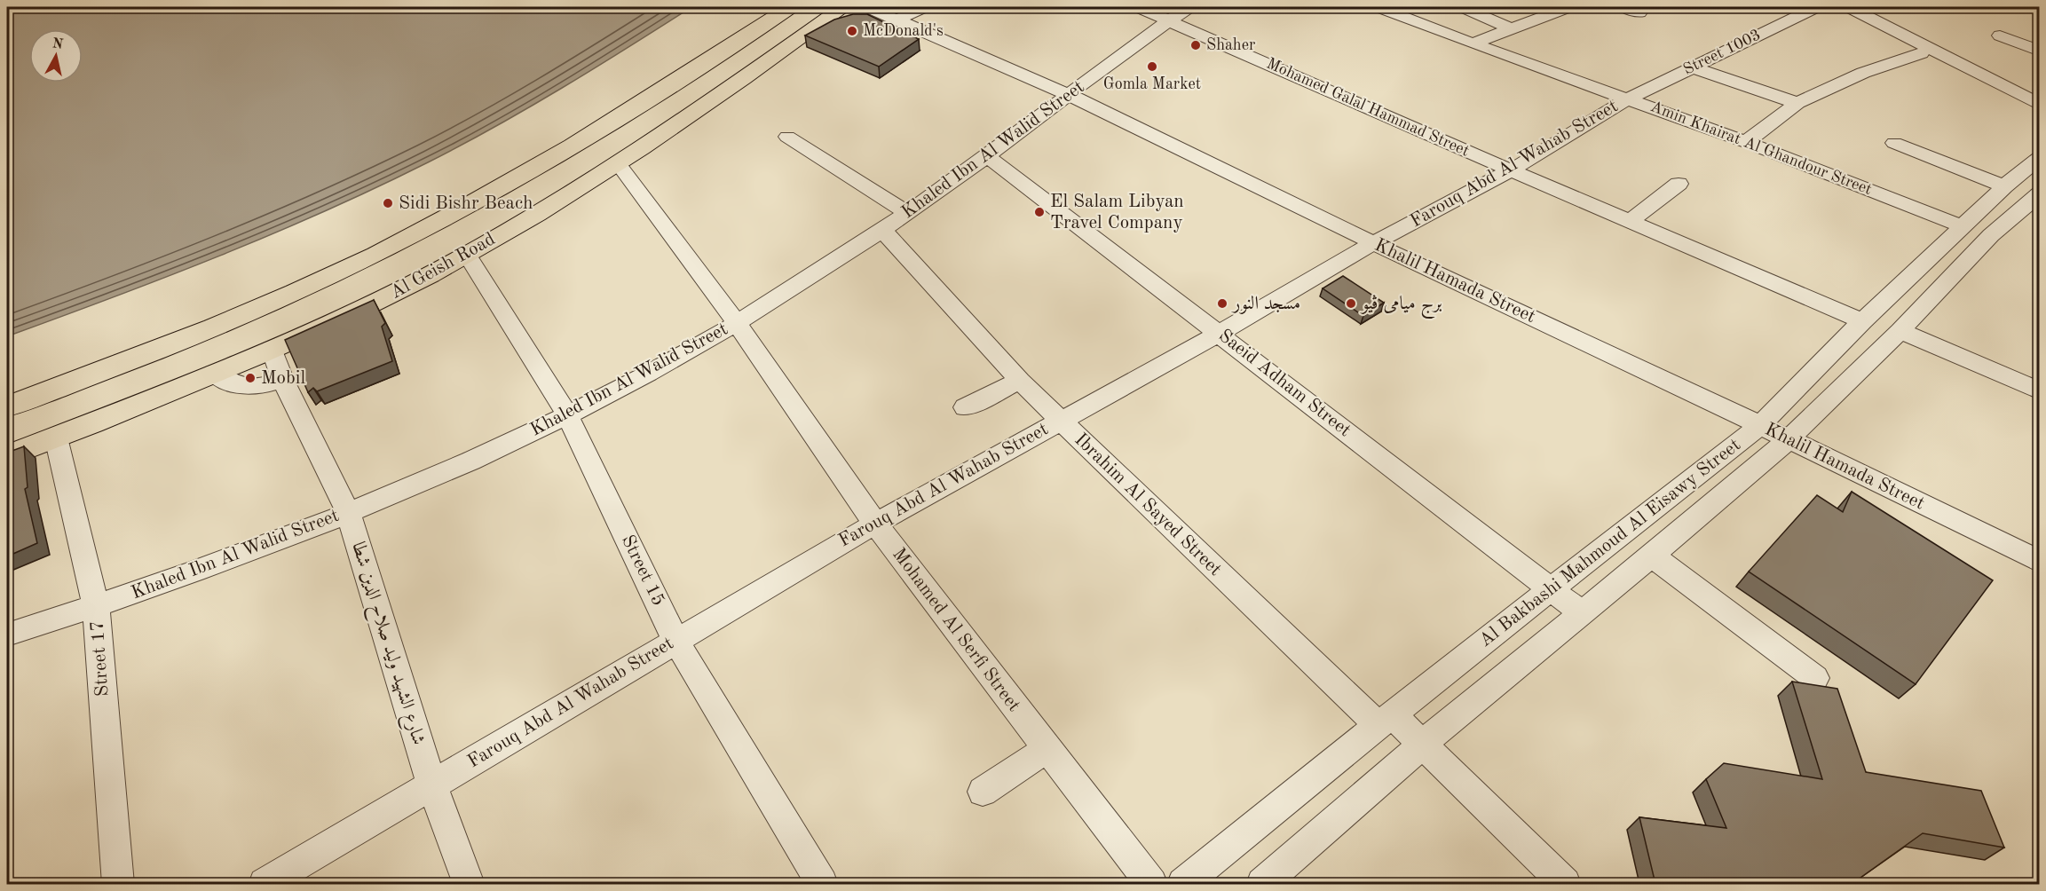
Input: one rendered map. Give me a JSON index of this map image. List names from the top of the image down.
{
  "streets": {
    "highway": ["Al Geish Road"],
    "street": [
      "Street 1003",
      "Mohamed Galal Hammad Street",
      "Amin Khairat Al Ghandour Street",
      "Khaled Ibn Al Walid Street",
      "Farouq Abd Al Wahab Street",
      "Khalil Hamada Street",
      "Saeid Adham Street",
      "Ibrahim Al Sayed Street",
      "Al Bakbashi Mahmoud Al Eisawy Street",
      "Street 15",
      "Mohamed Al Serfi Street",
      "شارع الشهيد وليد صلاح الدين شطا",
      "Street 17"
    ]
  },
  "crossings": [
    ["Street 1003", "Amin Khairat Al Ghandour Street"],
    ["Street 1003", "Farouq Abd Al Wahab Street"],
    ["Mohamed Galal Hammad Street", "Khaled Ibn Al Walid Street"],
    ["Mohamed Galal Hammad Street", "Farouq Abd Al Wahab Street"],
    ["Mohamed Galal Hammad Street", "Al Bakbashi Mahmoud Al Eisawy Street"],
    ["Amin Khairat Al Ghandour Street", "Farouq Abd Al Wahab Street"],
    ["Amin Khairat Al Ghandour Street", "Al Bakbashi Mahmoud Al Eisawy Street"],
    ["Khaled Ibn Al Walid Street", "Khalil Hamada Street"],
    ["Khaled Ibn Al Walid Street", "Saeid Adham Street"],
    ["Khaled Ibn Al Walid Street", "Ibrahim Al Sayed Street"],
    ["Khaled Ibn Al Walid Street", "Street 15"],
    ["Khaled Ibn Al Walid Street", "Mohamed Al Serfi Street"],
    ["Khaled Ibn Al Walid Street", "شارع الشهيد وليد صلاح الدين شطا"],
    ["Khaled Ibn Al Walid Street", "Street 17"],
    ["Farouq Abd Al Wahab Street", "Khalil Hamada Street"],
    ["Farouq Abd Al Wahab Street", "Saeid Adham Street"],
    ["Farouq Abd Al Wahab Street", "Ibrahim Al Sayed Street"],
    ["Farouq Abd Al Wahab Street", "Street 15"],
    ["Farouq Abd Al Wahab Street", "Mohamed Al Serfi Street"],
    ["Farouq Abd Al Wahab Street", "شارع الشهيد وليد صلاح الدين شطا"],
    ["Al Geish Road", "Street 15"],
    ["Al Geish Road", "Mohamed Al Serfi Street"],
    ["Al Geish Road", "شارع الشهيد وليد صلاح الدين شطا"],
    ["Al Geish Road", "Street 17"],
    ["Khalil Hamada Street", "Al Bakbashi Mahmoud Al Eisawy Street"],
    ["Saeid Adham Street", "Al Bakbashi Mahmoud Al Eisawy Street"],
    ["Ibrahim Al Sayed Street", "Al Bakbashi Mahmoud Al Eisawy Street"]
  ],
  "places": [
    "McDonald's",
    "Shaher",
    "Gomla Market",
    "Sidi Bishr Beach",
    "El Salam Libyan Travel Company",
    "مسجد النور",
    "برج ميامى ڤيو",
    "Mobil"
  ],
  "north": "top"
}
